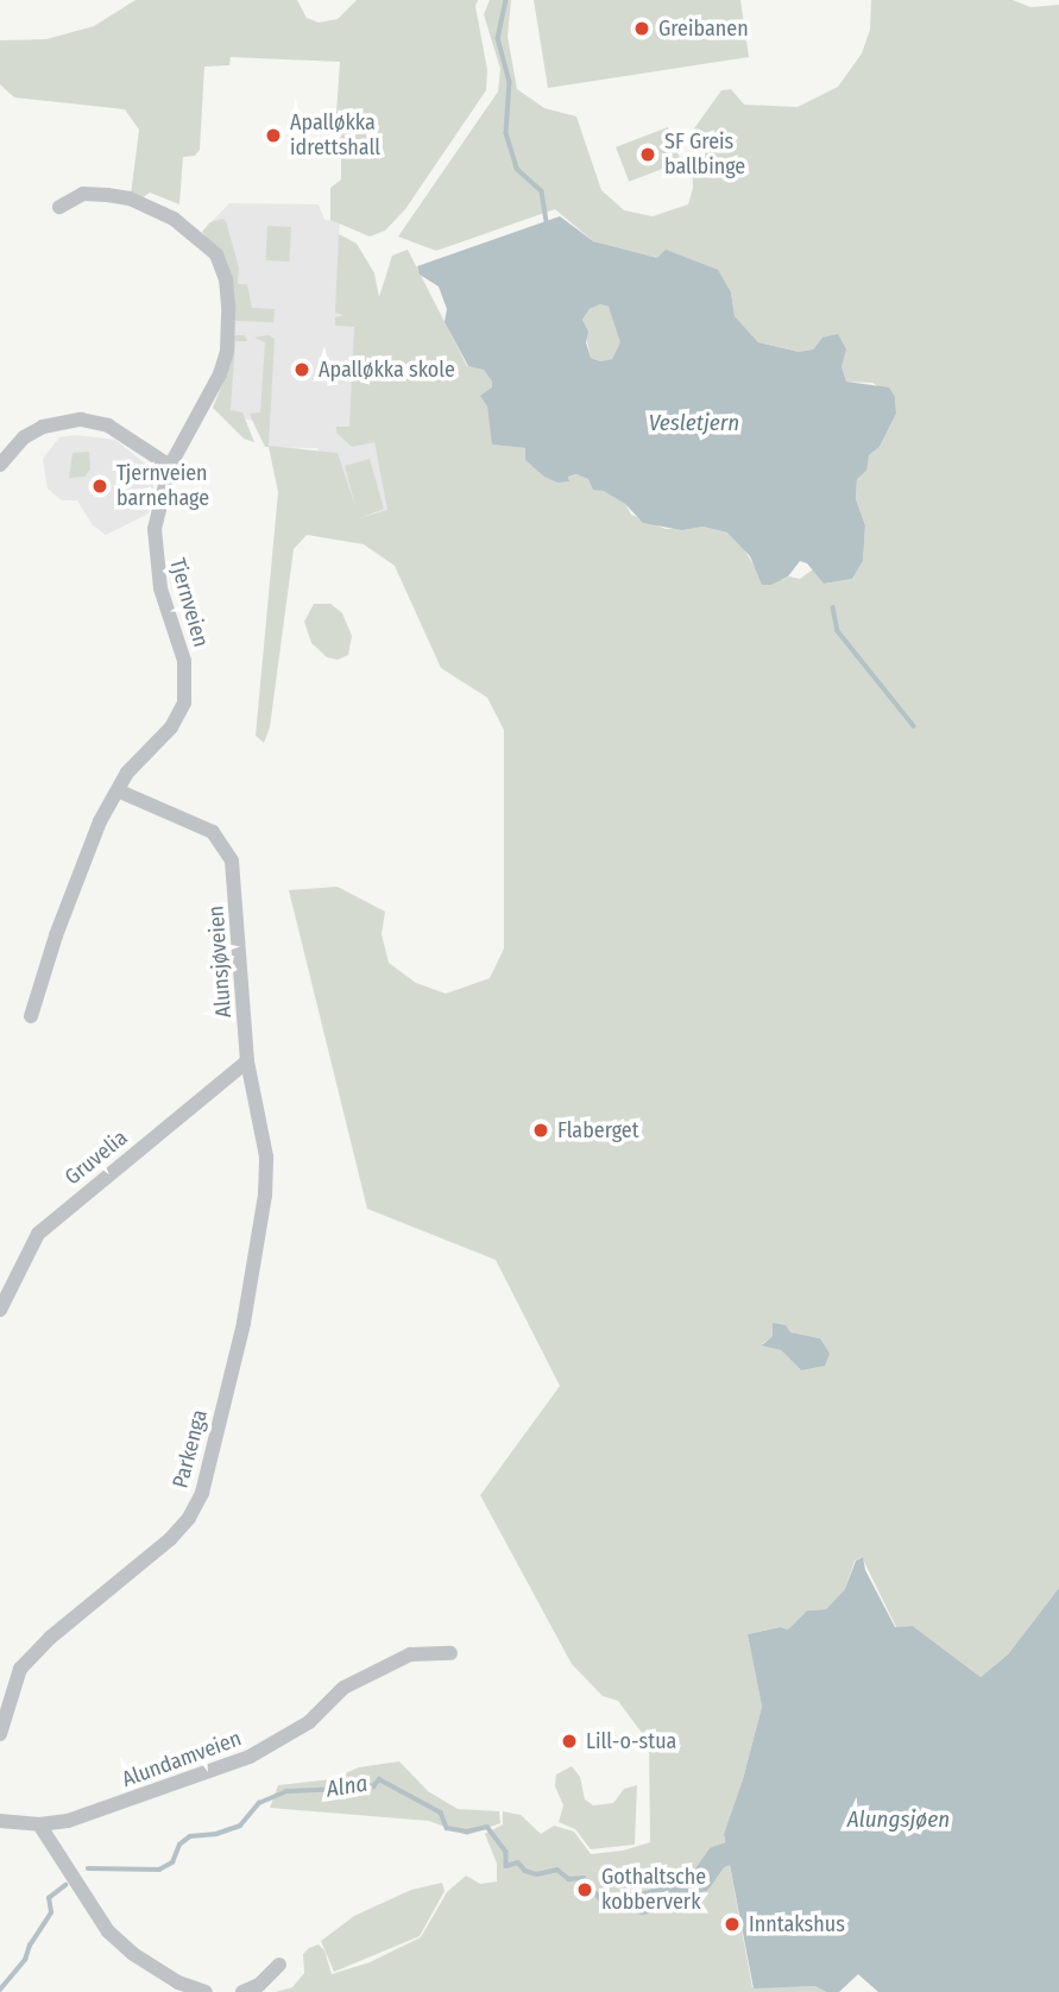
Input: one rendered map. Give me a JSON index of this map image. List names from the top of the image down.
{
  "streets": {
    "street": [
      "Tjernveien",
      "Alunsjøveien",
      "Gruvelia",
      "Parkenga",
      "Alundamveien"
    ]
  },
  "crossings": [
    ["Tjernveien", "Alunsjøveien"],
    ["Alunsjøveien", "Gruvelia"],
    ["Alunsjøveien", "Parkenga"]
  ],
  "water": ["Vesletjern", "Alna", "Alungsjøen"],
  "places": [
    "Greibanen",
    "Apalløkka idrettshall",
    "SF Greis ballbinge",
    "Apalløkka skole",
    "Tjernveien barnehage",
    "Flaberget",
    "Lill-o-stua",
    "Gothaltsche kobberverk",
    "Inntakshus"
  ]
}
